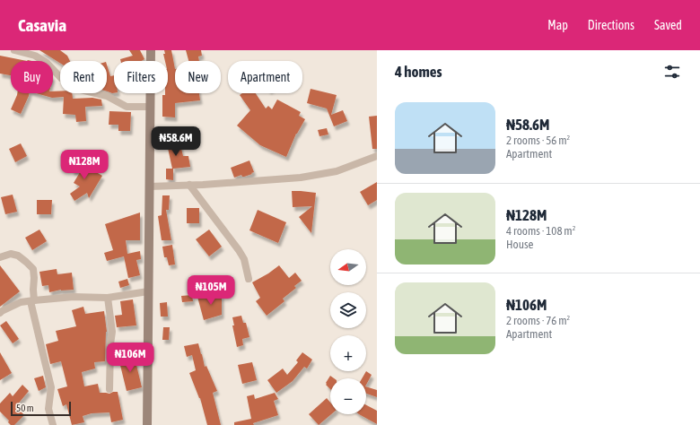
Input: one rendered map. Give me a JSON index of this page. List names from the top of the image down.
{
  "scale_bar": "50 m",
  "north": "left",
  "page": {
    "header": "Casavia",
    "nav": ["Map", "Directions", "Saved"],
    "heading": "4 homes",
    "chip": [
      "Buy",
      "Rent",
      "Filters",
      "New",
      "Apartment"
    ],
    "list": [
      {
        "name": "₦58.6M",
        "note": "2 rooms · 56 m² · Apartment"
      },
      {
        "name": "₦128M",
        "note": "4 rooms · 108 m² · House"
      },
      {
        "name": "₦106M",
        "note": "2 rooms · 76 m² · Apartment"
      }
    ],
    "price": [
      "₦58.6M",
      "₦128M",
      "₦105M",
      "₦106M"
    ],
    "map_buttons": ["+", "−"],
    "scale": "50 m"
  }
}
